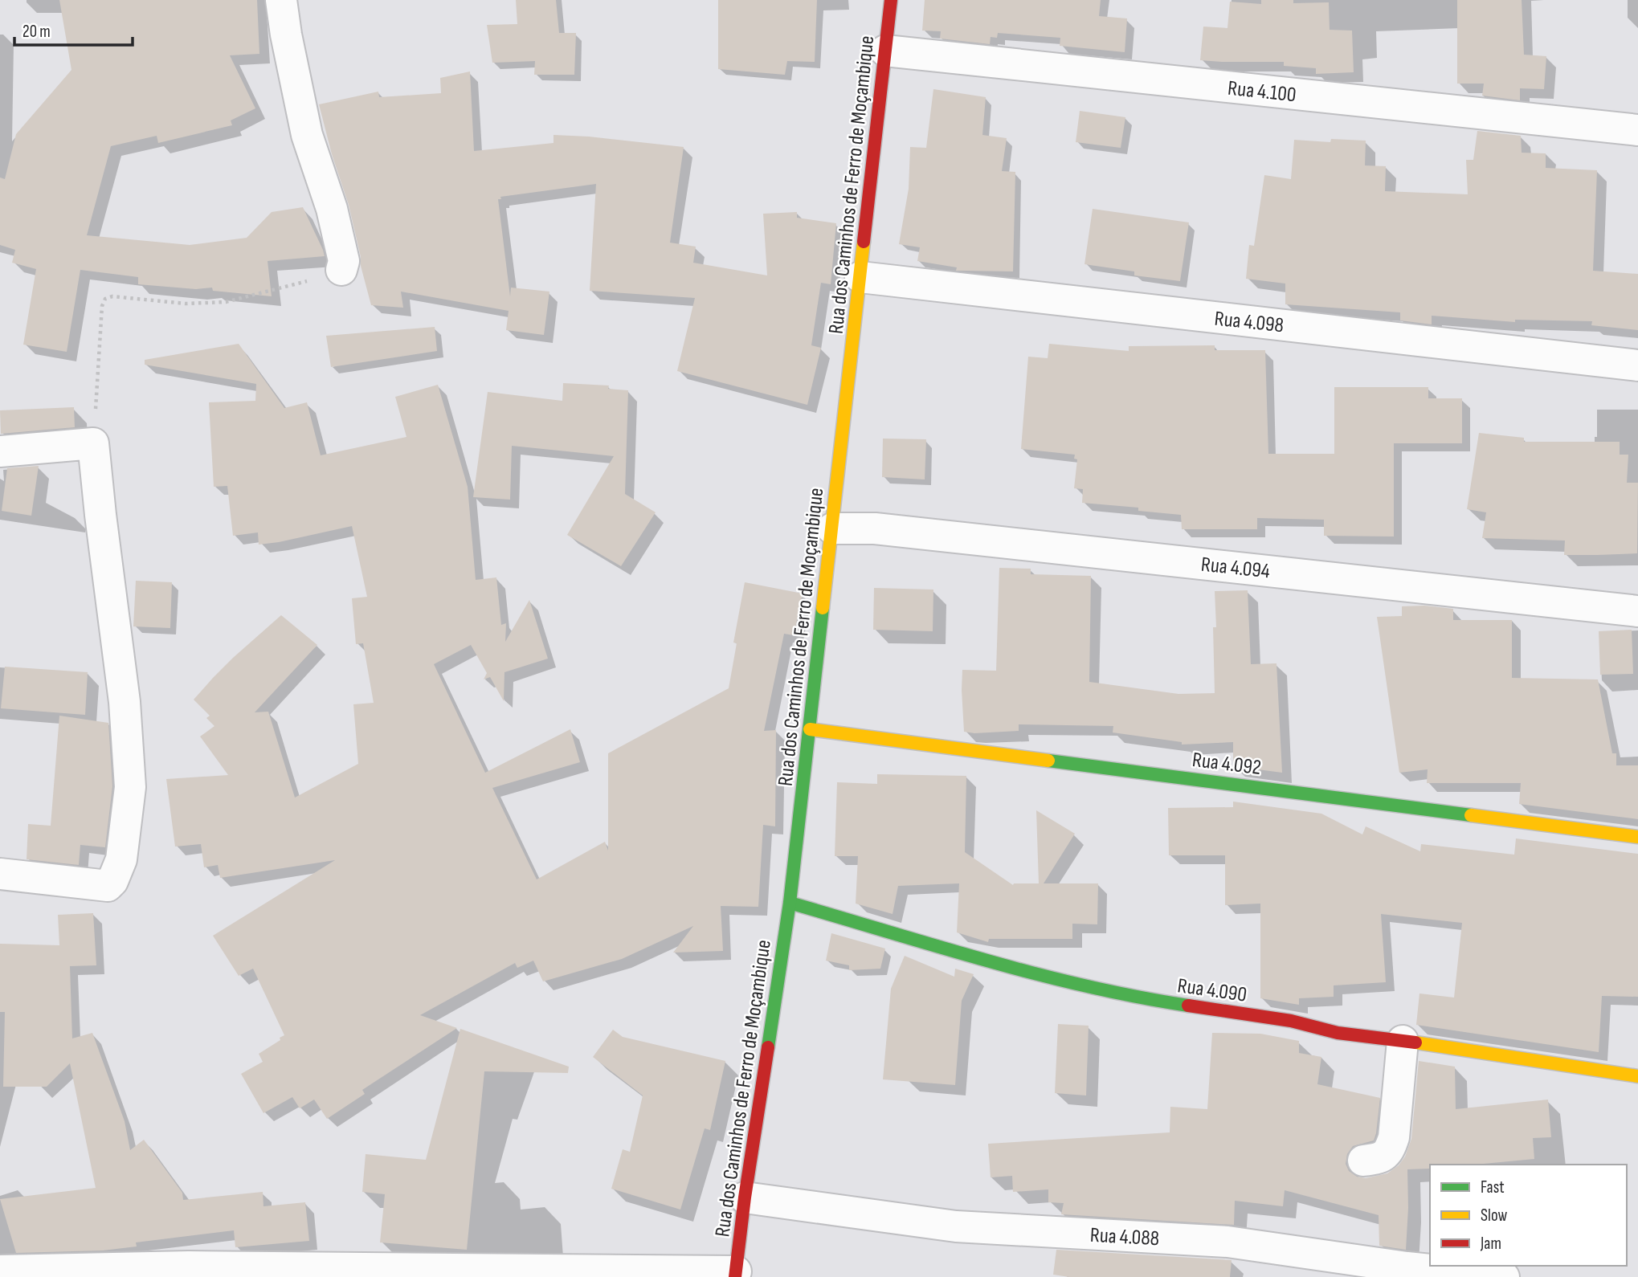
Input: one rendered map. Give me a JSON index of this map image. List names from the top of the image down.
{
  "streets": {
    "street": [
      "Rua 4.100",
      "Rua dos Caminhos de Ferro de Moçambique",
      "Rua 4.098",
      "Rua 4.094",
      "Rua 4.092",
      "Rua 4.090",
      "Rua 4.088"
    ]
  },
  "crossings": [
    ["Rua 4.100", "Rua dos Caminhos de Ferro de Moçambique"],
    ["Rua dos Caminhos de Ferro de Moçambique", "Rua 4.098"],
    ["Rua dos Caminhos de Ferro de Moçambique", "Rua 4.094"],
    ["Rua dos Caminhos de Ferro de Moçambique", "Rua 4.092"],
    ["Rua dos Caminhos de Ferro de Moçambique", "Rua 4.090"],
    ["Rua dos Caminhos de Ferro de Moçambique", "Rua 4.088"]
  ],
  "legend": ["Fast", "Slow", "Jam"],
  "scale_bar": "20 m"
}
